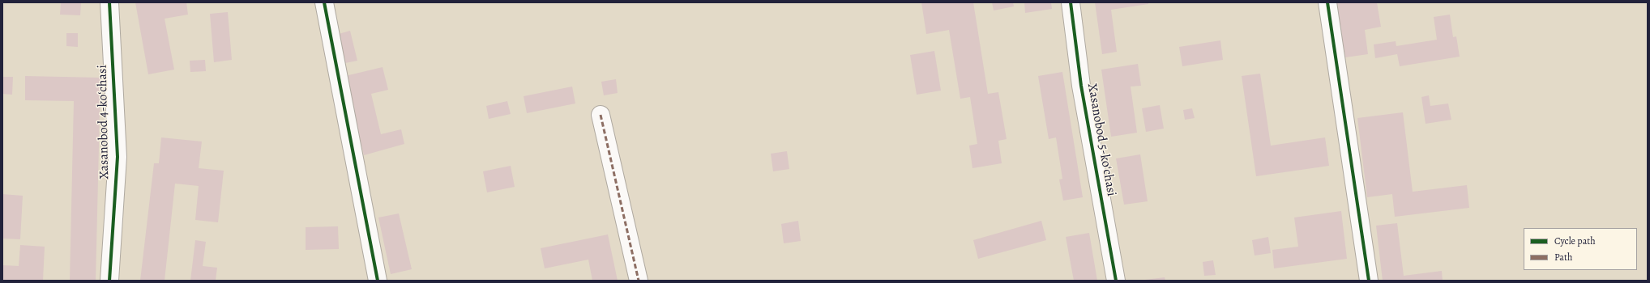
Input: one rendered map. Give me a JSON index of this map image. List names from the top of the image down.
{
  "streets": {
    "street": ["Xasanobod 4-koʻchasi", "Xasanobod 5-koʻchasi"]
  },
  "legend": ["Cycle path", "Path"]
}
